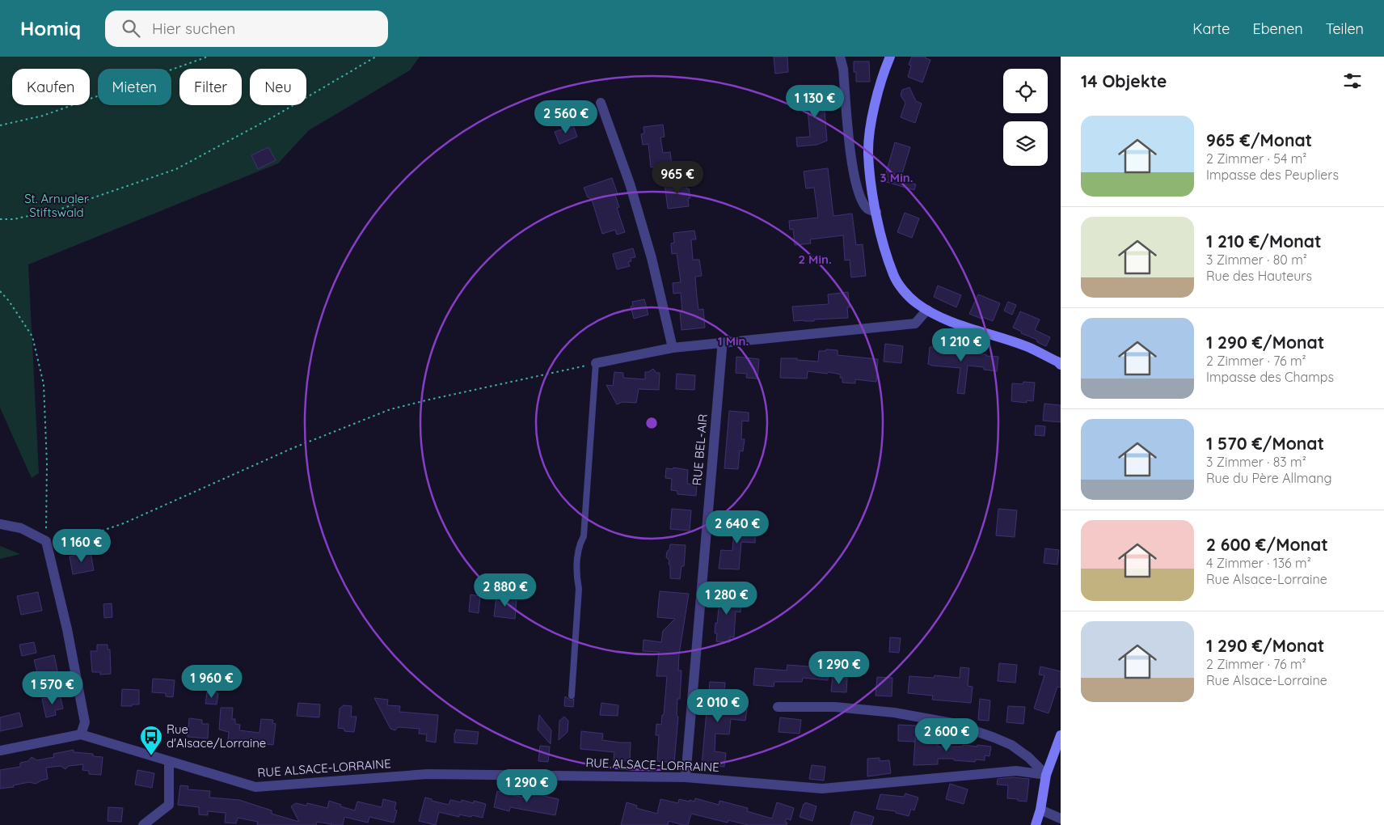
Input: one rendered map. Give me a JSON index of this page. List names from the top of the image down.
{
  "streets": {
    "street": ["RUE BEL-AIR", "RUE ALSACE-LORRAINE"]
  },
  "crossings": [
    ["RUE BEL-AIR", "RUE ALSACE-LORRAINE"]
  ],
  "parks": ["St. Arnualer Stiftswald"],
  "places": {
    "bus stop": ["Rue d'Alsace/Lorraine"]
  },
  "page": {
    "header": "Homiq",
    "search": "Hier suchen",
    "nav": ["Karte", "Ebenen", "Teilen"],
    "heading": "14 Objekte",
    "chip": [
      "Kaufen",
      "Mieten",
      "Filter",
      "Neu"
    ],
    "price": [
      "1 130 €",
      "2 560 €",
      "965 €",
      "1 210 €",
      "2 640 €",
      "1 160 €",
      "2 880 €",
      "1 280 €",
      "1 290 €",
      "1 960 €",
      "1 570 €",
      "2 010 €",
      "2 600 €",
      "1 290 €"
    ],
    "list": [
      {
        "name": "965 €/Monat",
        "note": "2 Zimmer · 54 m² · Impasse des Peupliers"
      },
      {
        "name": "1 210 €/Monat",
        "note": "3 Zimmer · 80 m² · Rue des Hauteurs"
      },
      {
        "name": "1 290 €/Monat",
        "note": "2 Zimmer · 76 m² · Impasse des Champs"
      },
      {
        "name": "1 570 €/Monat",
        "note": "3 Zimmer · 83 m² · Rue du Père Allmang"
      },
      {
        "name": "2 600 €/Monat",
        "note": "4 Zimmer · 136 m² · Rue Alsace-Lorraine"
      },
      {
        "name": "1 290 €/Monat",
        "note": "2 Zimmer · 76 m² · Rue Alsace-Lorraine"
      }
    ]
  },
  "rings": ["3 Min.", "2 Min.", "1 Min."]
}
